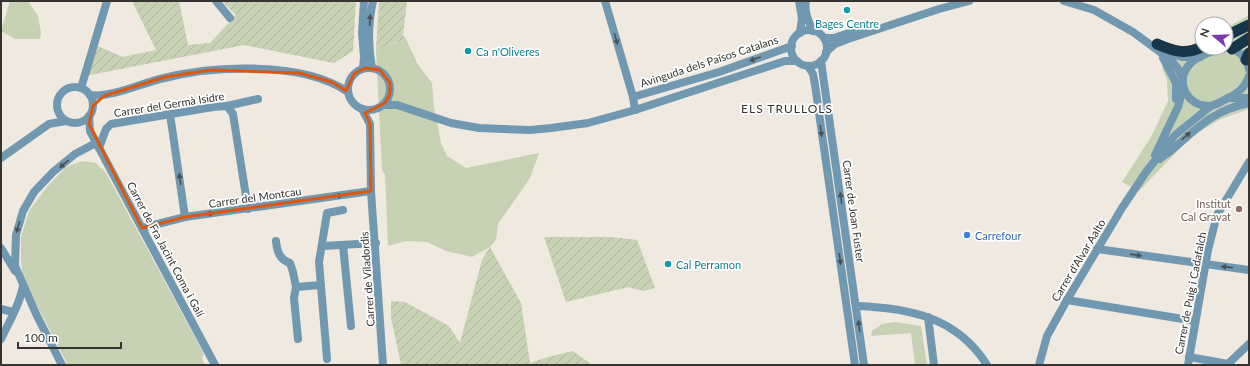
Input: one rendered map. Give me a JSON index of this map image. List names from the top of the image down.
{
  "streets": {
    "street": [
      "Avinguda dels Països Catalans",
      "Carrer del Germà Isidre",
      "Carrer del Montcau",
      "Carrer de Joan Fuster",
      "Carrer de Fra Jacint Coma i Galí",
      "Carrer d'Alvar Aalto",
      "Carrer de Viladordis",
      "Carrer de Puig i Cadafalch"
    ]
  },
  "crossings": [
    ["Avinguda dels Països Catalans", "Carrer de Joan Fuster"],
    ["Carrer del Germà Isidre", "Carrer de Fra Jacint Coma i Galí"],
    ["Carrer del Montcau", "Carrer de Fra Jacint Coma i Galí"],
    ["Carrer del Montcau", "Carrer de Viladordis"]
  ],
  "one_way": ["Carrer del Montcau"],
  "districts": ["ELS TRULLOLS"],
  "places": [
    "Bages Centre",
    "Ca n'Oliveres",
    "Institut Cal Gravat",
    "Carrefour",
    "Cal Perramon"
  ],
  "scale_bar": "100 m",
  "north": "left"
}
